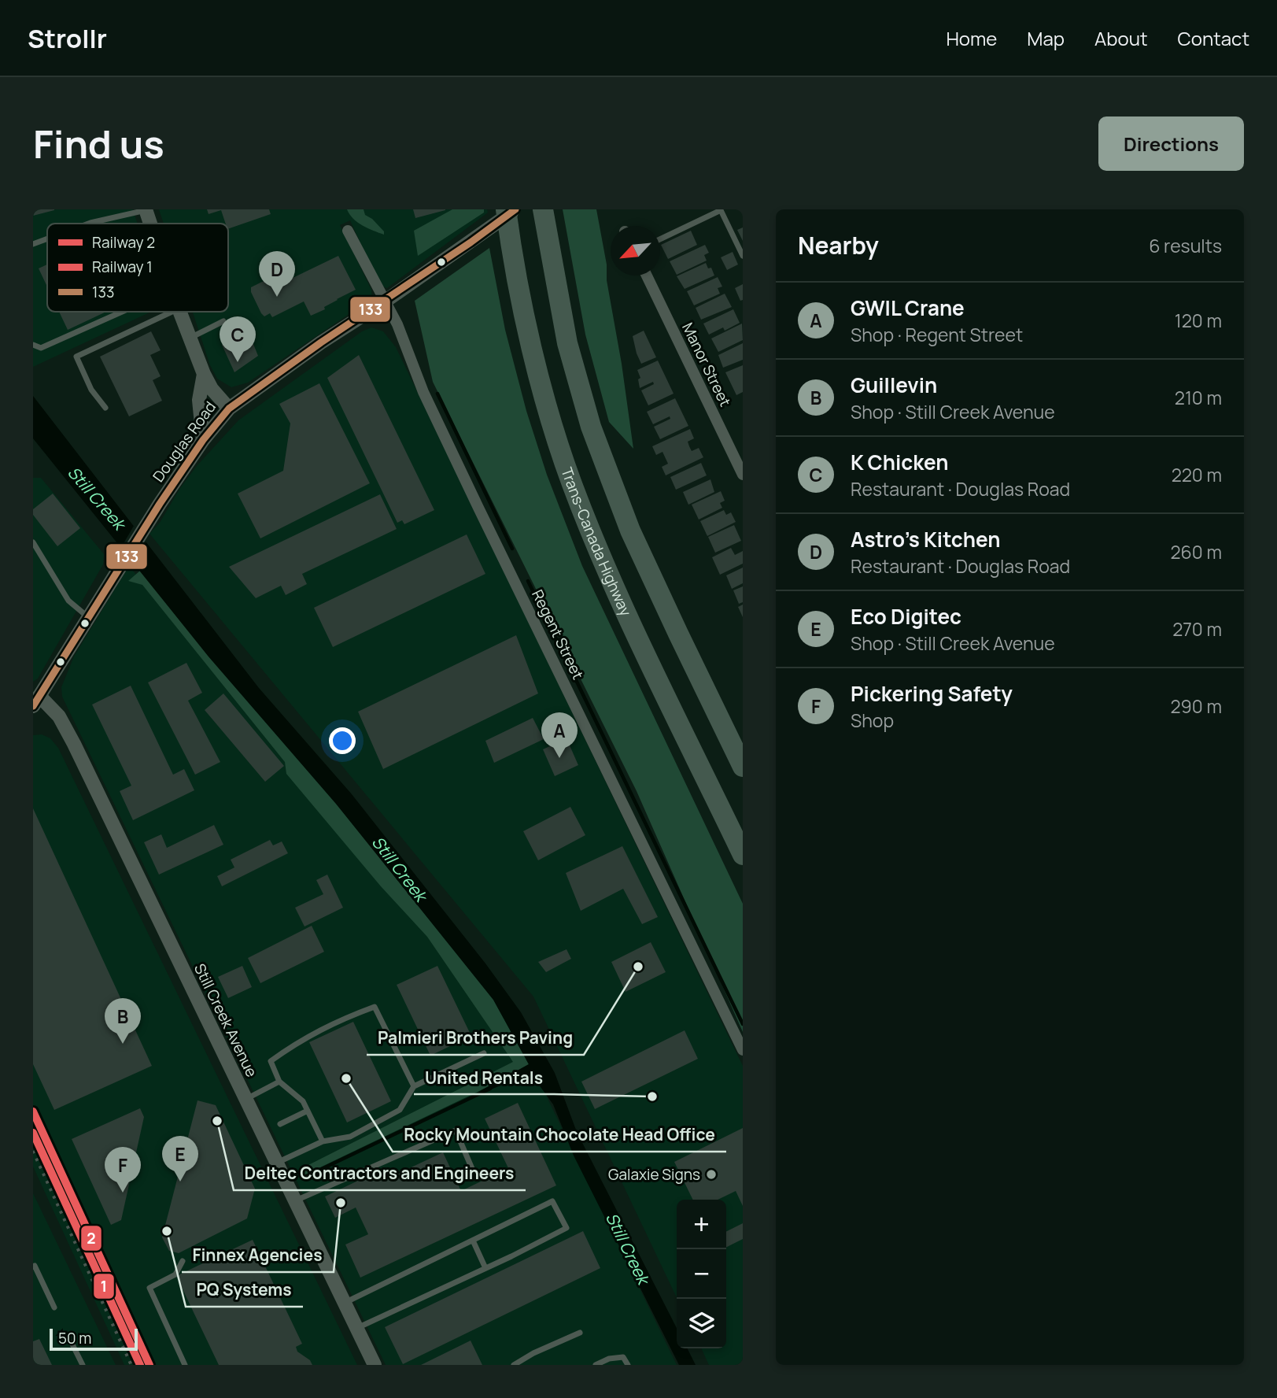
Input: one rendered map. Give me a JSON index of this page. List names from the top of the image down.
{
  "streets": {
    "highway": ["Trans-Canada Highway"],
    "street": [
      "Manor Street",
      "Douglas Road",
      "Regent Street",
      "Still Creek Avenue"
    ]
  },
  "crossings": [
    ["Douglas Road", "Regent Street"],
    ["Douglas Road", "Still Creek Avenue"]
  ],
  "water": ["Still Creek"],
  "places": [
    "Palmieri Brothers Paving",
    "Rocky Mountain Chocolate Head Office",
    "United Rentals",
    "Deltec Contractors and Engineers",
    "Galaxie Signs",
    "Finnex Agencies",
    "PQ Systems"
  ],
  "lines": ["transit line 133", "rail line 2", "rail line 1"],
  "legend": ["Railway 2", "Railway 1", "133"],
  "scale_bar": "50 m",
  "north": "bottom left",
  "page": {
    "header": "Strollr",
    "nav": [
      "Home",
      "Map",
      "About",
      "Contact"
    ],
    "buttons": "Directions",
    "title": "Find us",
    "heading": ["Nearby", "6 results"],
    "pins": [
      "D",
      "C",
      "A",
      "B",
      "E",
      "F"
    ],
    "list": [
      {
        "mark": "A",
        "name": "GWIL Crane",
        "note": "Shop · Regent Street",
        "value": "120 m"
      },
      {
        "mark": "B",
        "name": "Guillevin",
        "note": "Shop · Still Creek Avenue",
        "value": "210 m"
      },
      {
        "mark": "C",
        "name": "K Chicken",
        "note": "Restaurant · Douglas Road",
        "value": "220 m"
      },
      {
        "mark": "D",
        "name": "Astro's Kitchen",
        "note": "Restaurant · Douglas Road",
        "value": "260 m"
      },
      {
        "mark": "E",
        "name": "Eco Digitec",
        "note": "Shop · Still Creek Avenue",
        "value": "270 m"
      },
      {
        "mark": "F",
        "name": "Pickering Safety",
        "note": "Shop",
        "value": "290 m"
      }
    ],
    "map_buttons": ["+", "−"],
    "scale": "50 m"
  }
}
